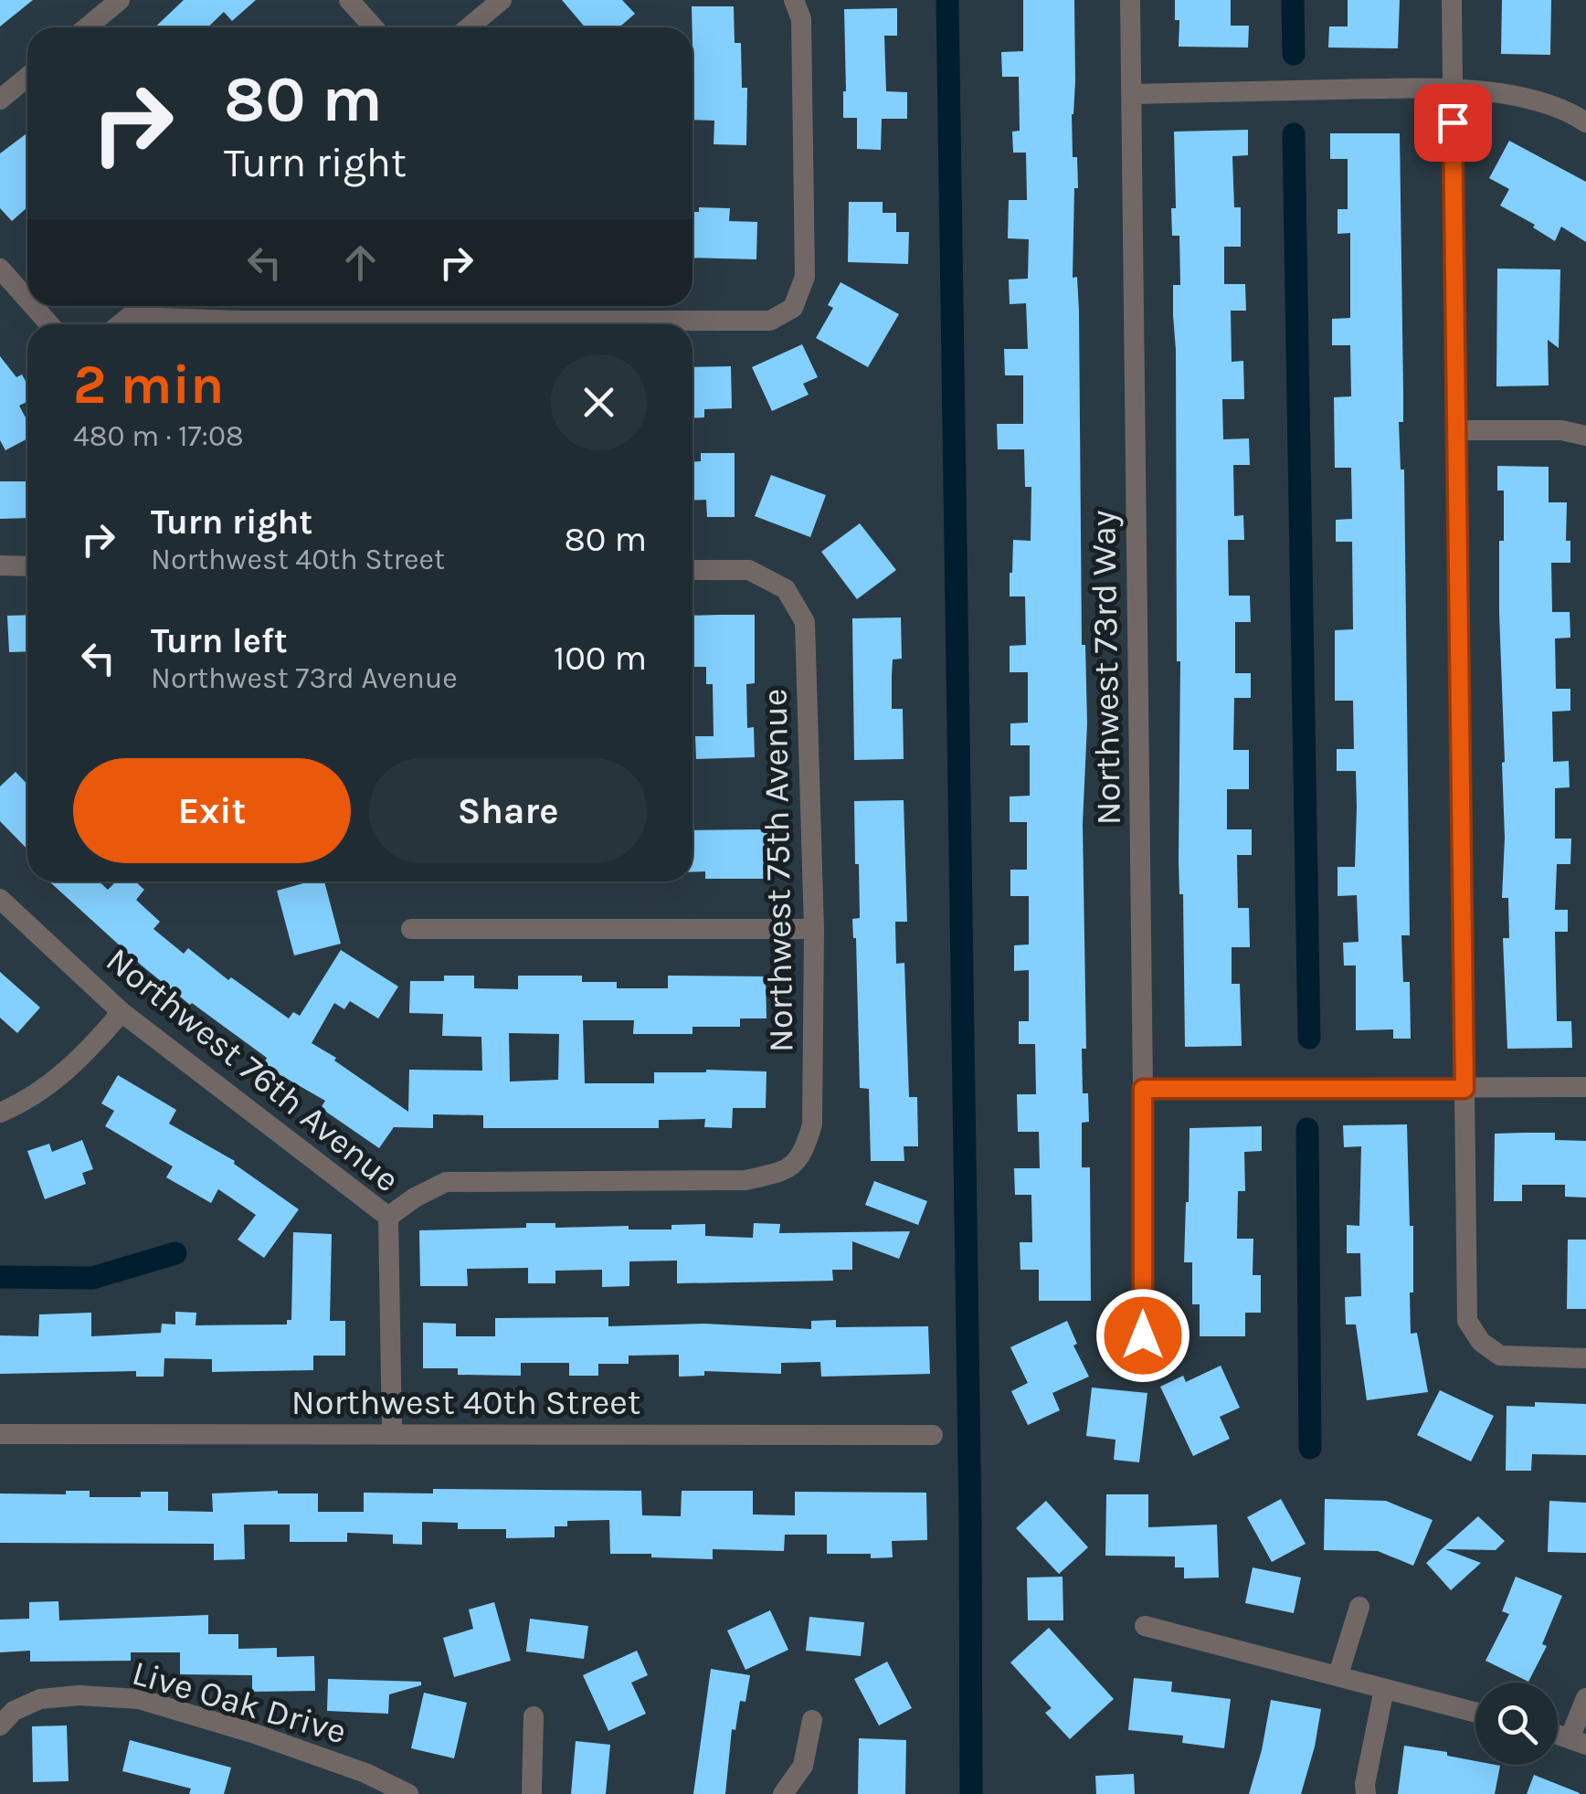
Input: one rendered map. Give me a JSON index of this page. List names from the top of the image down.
{
  "streets": {
    "street": [
      "Northwest 73rd Way",
      "Northwest 75th Avenue",
      "Northwest 76th Avenue",
      "Northwest 40th Street",
      "Live Oak Drive"
    ]
  },
  "crossings": [
    ["Northwest 75th Avenue", "Northwest 76th Avenue"],
    ["Northwest 76th Avenue", "Northwest 40th Street"]
  ],
  "page": {
    "turn": ["80 m", "Turn right"],
    "heading": ["2 min", "480 m · 17:08"],
    "list": [
      {
        "name": "Turn right",
        "note": "Northwest 40th Street",
        "value": "80 m"
      },
      {
        "name": "Turn left",
        "note": "Northwest 73rd Avenue",
        "value": "100 m"
      }
    ],
    "buttons": ["Exit", "Share"]
  }
}
